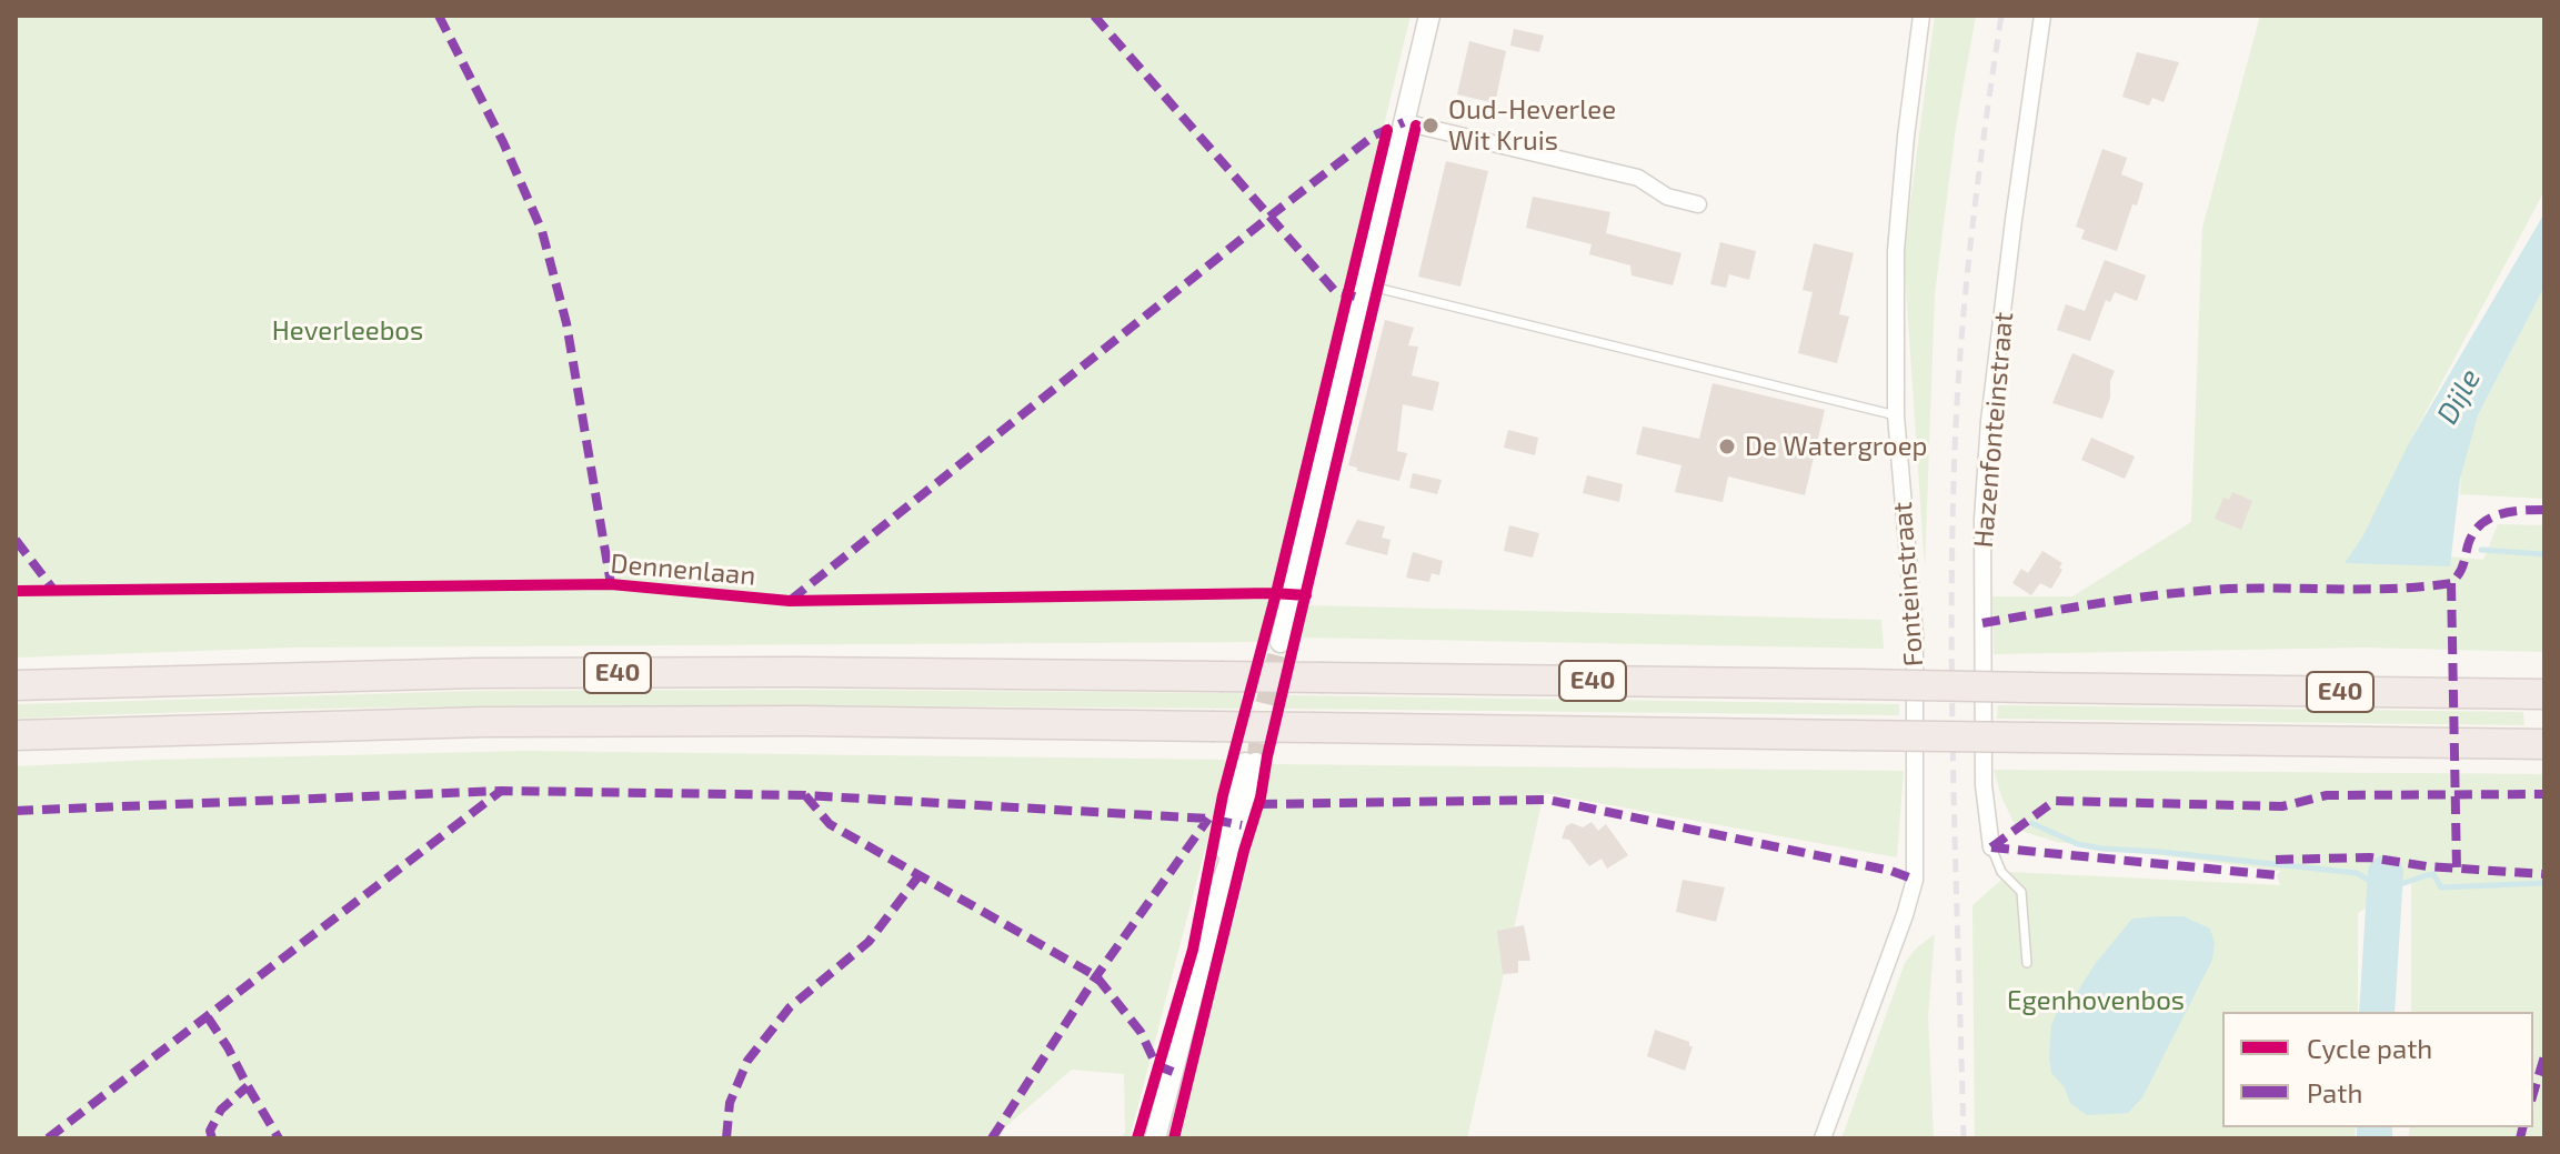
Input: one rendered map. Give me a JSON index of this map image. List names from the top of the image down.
{
  "streets": {
    "highway": ["E40"],
    "street": ["Hazenfonteinstraat", "Fonteinstraat"],
    "cycle path": ["Dennenlaan"]
  },
  "water": ["Dijle"],
  "parks": ["Heverleebos", "Egenhovenbos"],
  "places": ["Oud-Heverlee Wit Kruis", "De Watergroep"],
  "legend": ["Cycle path", "Path"]
}
